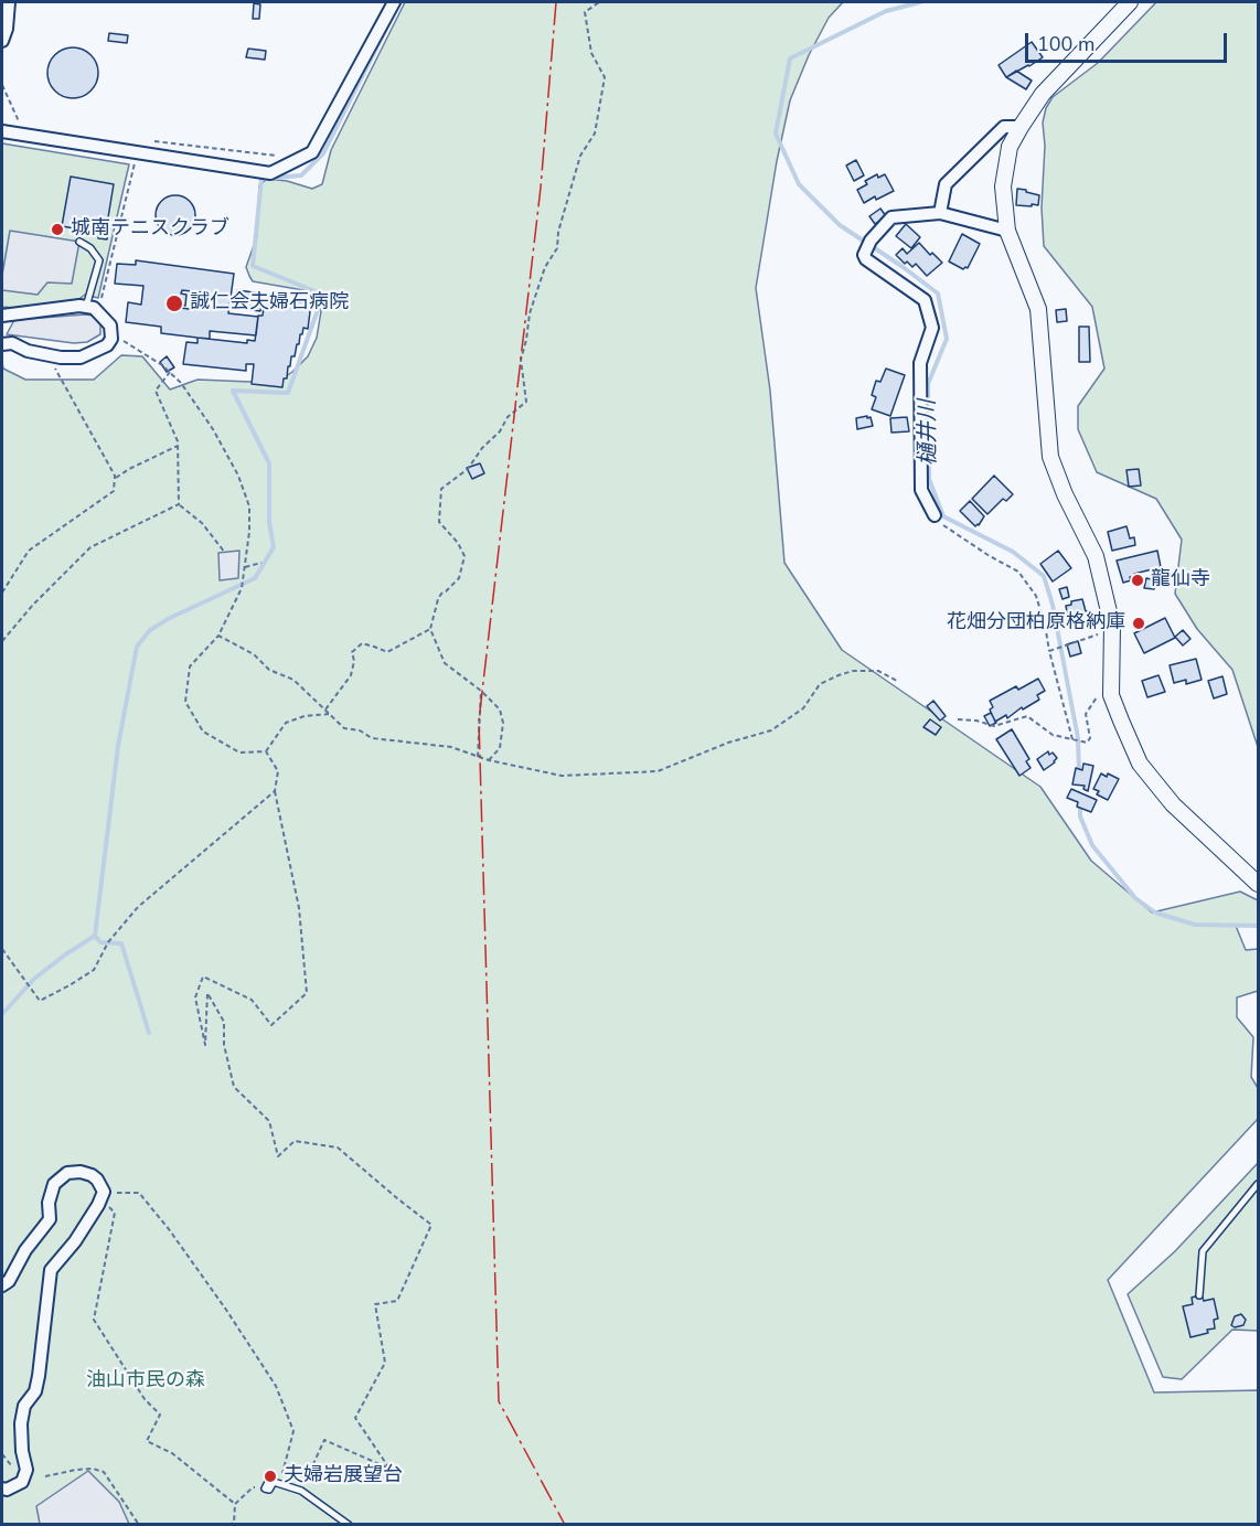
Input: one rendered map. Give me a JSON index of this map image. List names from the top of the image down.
{
  "water": ["樋井川"],
  "parks": ["油山市民の森"],
  "places": [
    "城南テニスクラブ",
    "誠仁会夫婦石病院",
    "龍仙寺",
    "花畑分団柏原格納庫",
    "夫婦岩展望台"
  ],
  "scale_bar": "100 m"
}
